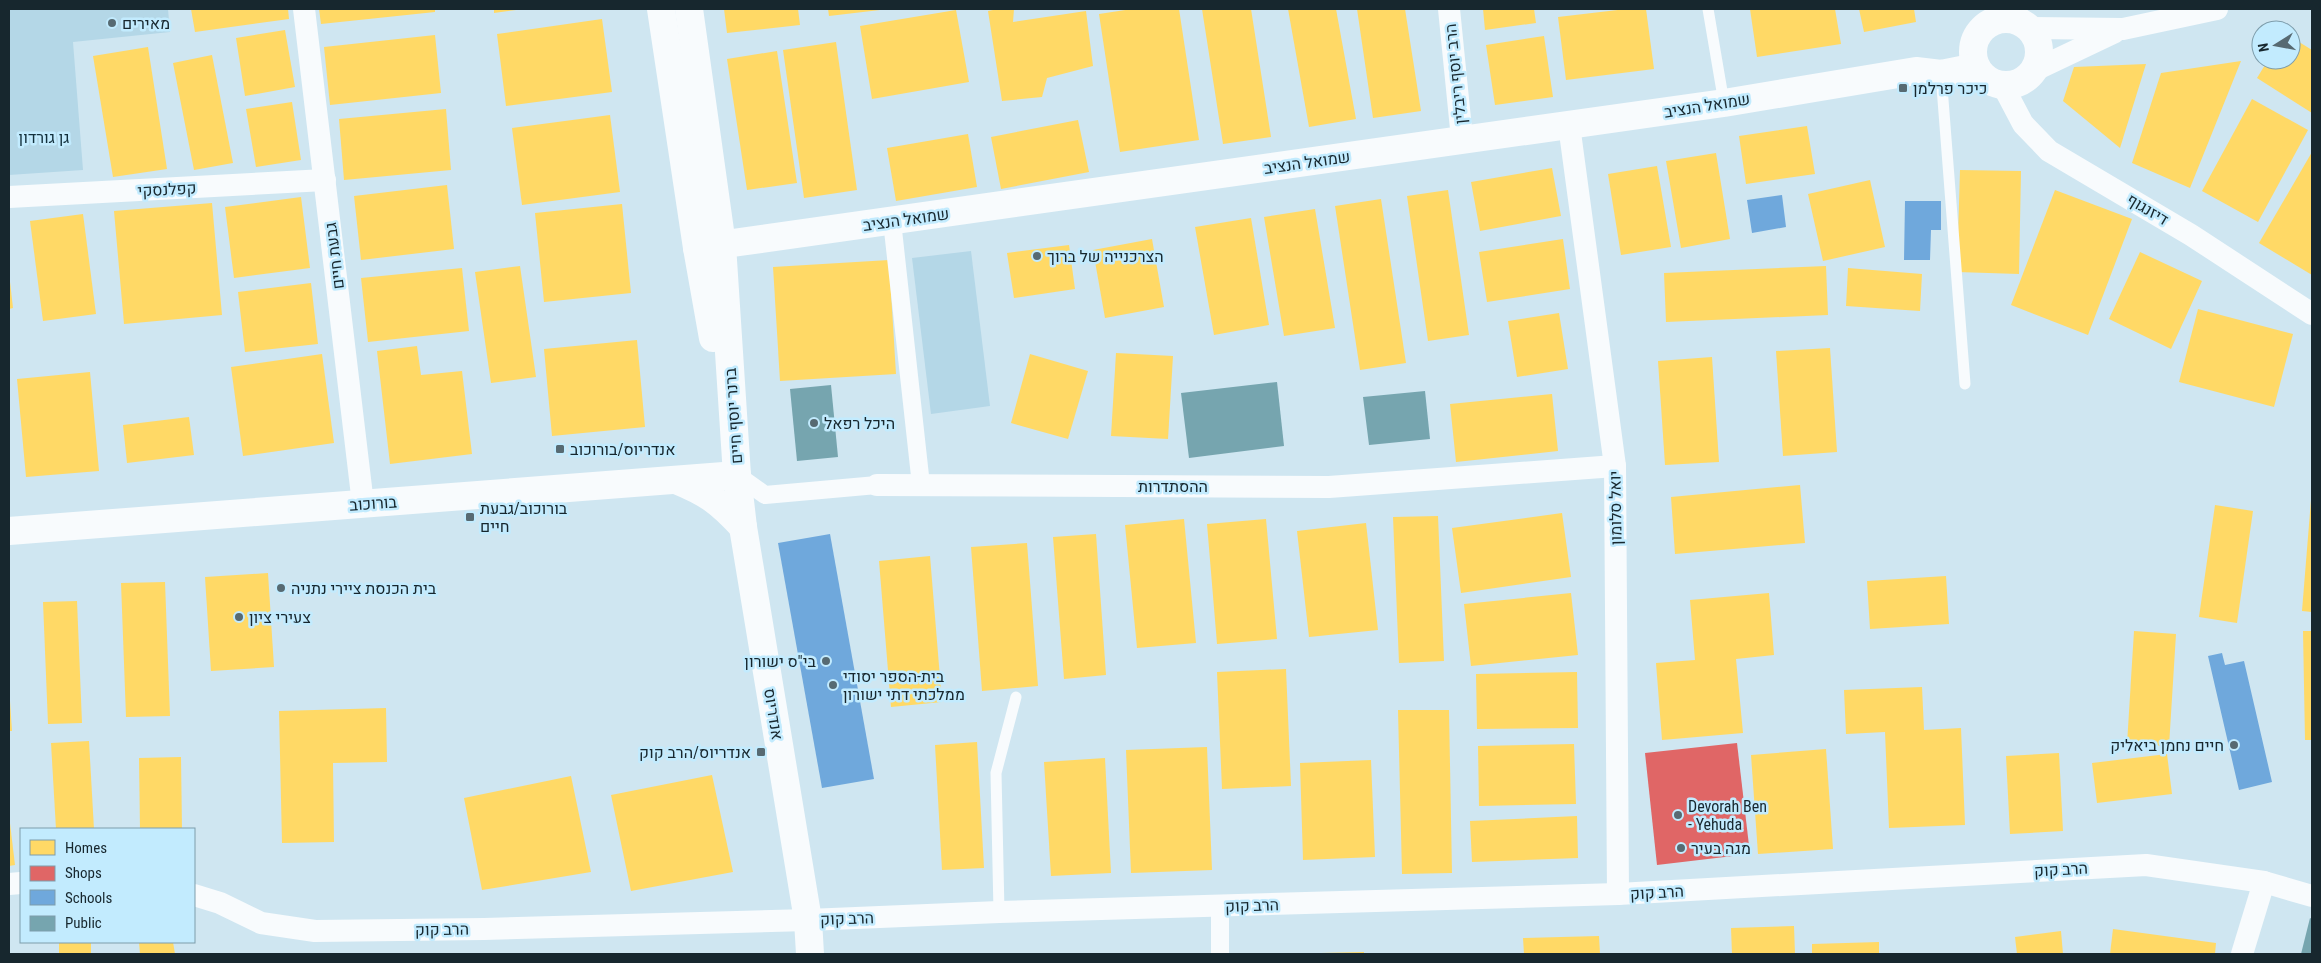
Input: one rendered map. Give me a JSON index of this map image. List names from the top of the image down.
{
  "streets": {
    "street": [
      "הרב יוסף ריבלין",
      "שמואל הנציב",
      "קפלנסקי",
      "דיזנגוף",
      "גבעת חיים",
      "ברנר יוסף חיים",
      "ההסתדרות",
      "בורוכוב",
      "יואל סלומון",
      "אנדריוס",
      "הרב קוק"
    ]
  },
  "crossings": [
    ["הרב יוסף ריבלין", "שמואל הנציב"],
    ["שמואל הנציב", "דיזנגוף"],
    ["שמואל הנציב", "ברנר יוסף חיים"],
    ["שמואל הנציב", "יואל סלומון"],
    ["קפלנסקי", "גבעת חיים"],
    ["גבעת חיים", "בורוכוב"],
    ["ברנר יוסף חיים", "ההסתדרות"],
    ["ברנר יוסף חיים", "בורוכוב"],
    ["ברנר יוסף חיים", "אנדריוס"],
    ["ההסתדרות", "בורוכוב"],
    ["ההסתדרות", "יואל סלומון"],
    ["ההסתדרות", "אנדריוס"],
    ["בורוכוב", "אנדריוס"],
    ["יואל סלומון", "הרב קוק"],
    ["אנדריוס", "הרב קוק"]
  ],
  "parks": ["גן גורדון"],
  "places": {
    "other": [
      "מאירים",
      "הצרכנייה של ברוך",
      "היכל רפאל",
      "בית הכנסת ציירי נתניה",
      "צעירי ציון",
      "בי\"ס ישורון",
      "בית-הספר יסודי ממלכתי דתי ישורון",
      "חיים נחמן ביאליק",
      "Devorah Ben - Yehuda",
      "מגה בעיר"
    ],
    "transit": [
      "כיכר פרלמן",
      "אנדריוס/בורוכוב",
      "בורוכוב/גבעת חיים",
      "אנדריוס/הרב קוק"
    ]
  },
  "legend": [
    "Homes",
    "Shops",
    "Schools",
    "Public"
  ],
  "north": "left"
}
